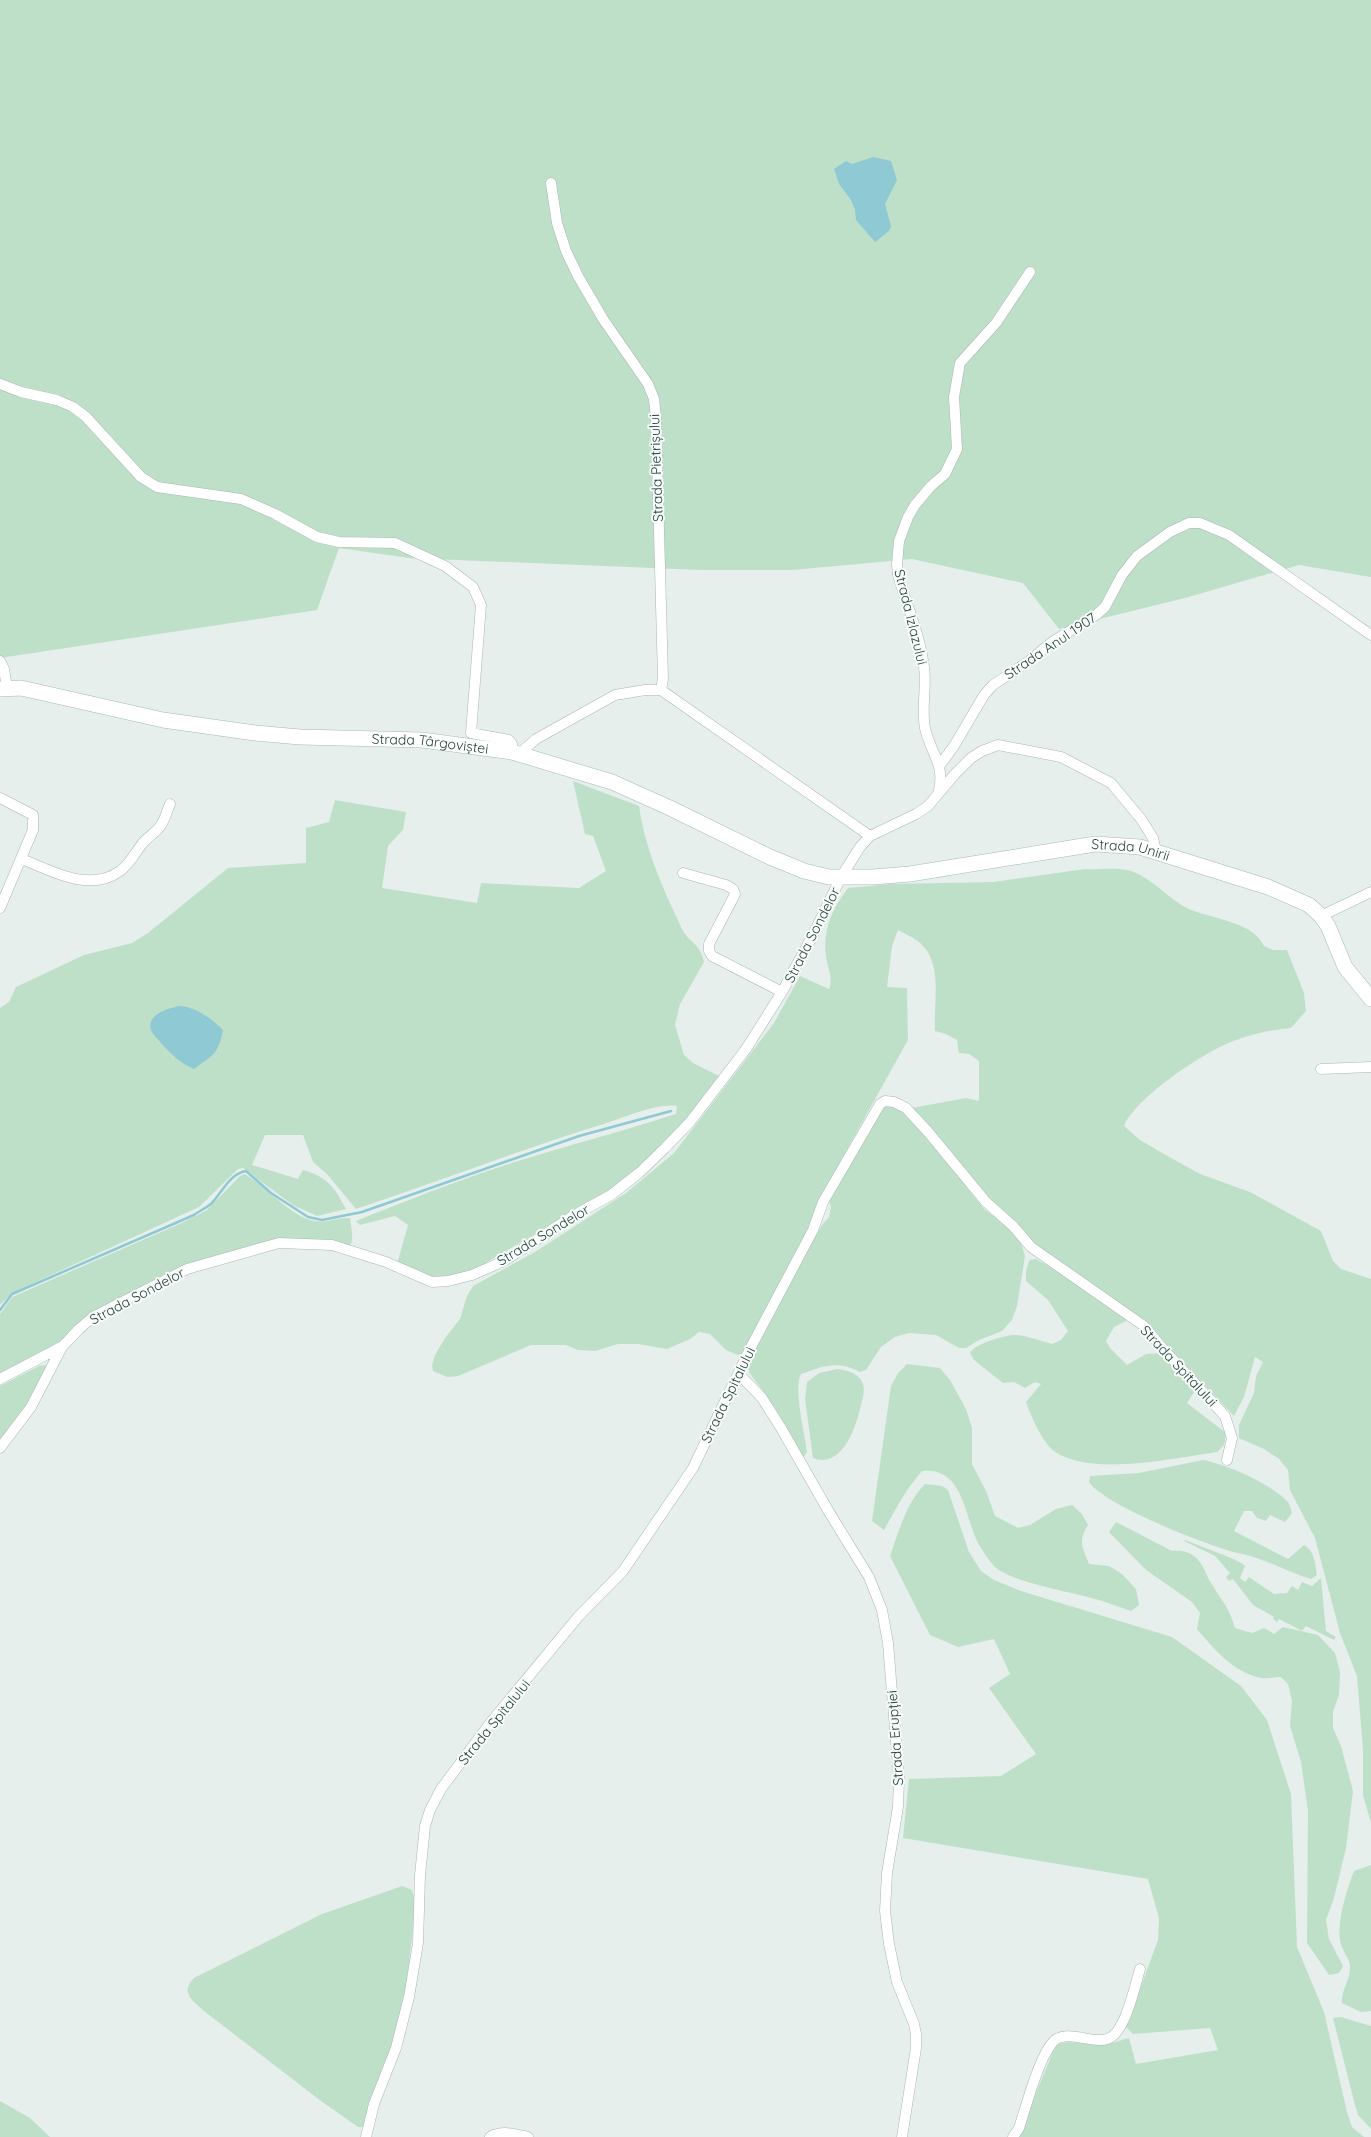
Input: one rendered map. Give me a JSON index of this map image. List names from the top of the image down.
{
  "streets": {
    "main road": ["Strada Târgoviștei", "Strada Unirii"],
    "street": [
      "Strada Pietrișului",
      "Strada Izlazului",
      "Strada Anul 1907",
      "Strada Sondelor",
      "Strada Spitalului",
      "Strada Erupției"
    ]
  },
  "crossings": [
    ["Strada Izlazului", "Strada Anul 1907"],
    ["Strada Târgoviștei", "Strada Unirii"],
    ["Strada Târgoviștei", "Strada Sondelor"],
    ["Strada Unirii", "Strada Sondelor"],
    ["Strada Spitalului", "Strada Erupției"]
  ]
}
